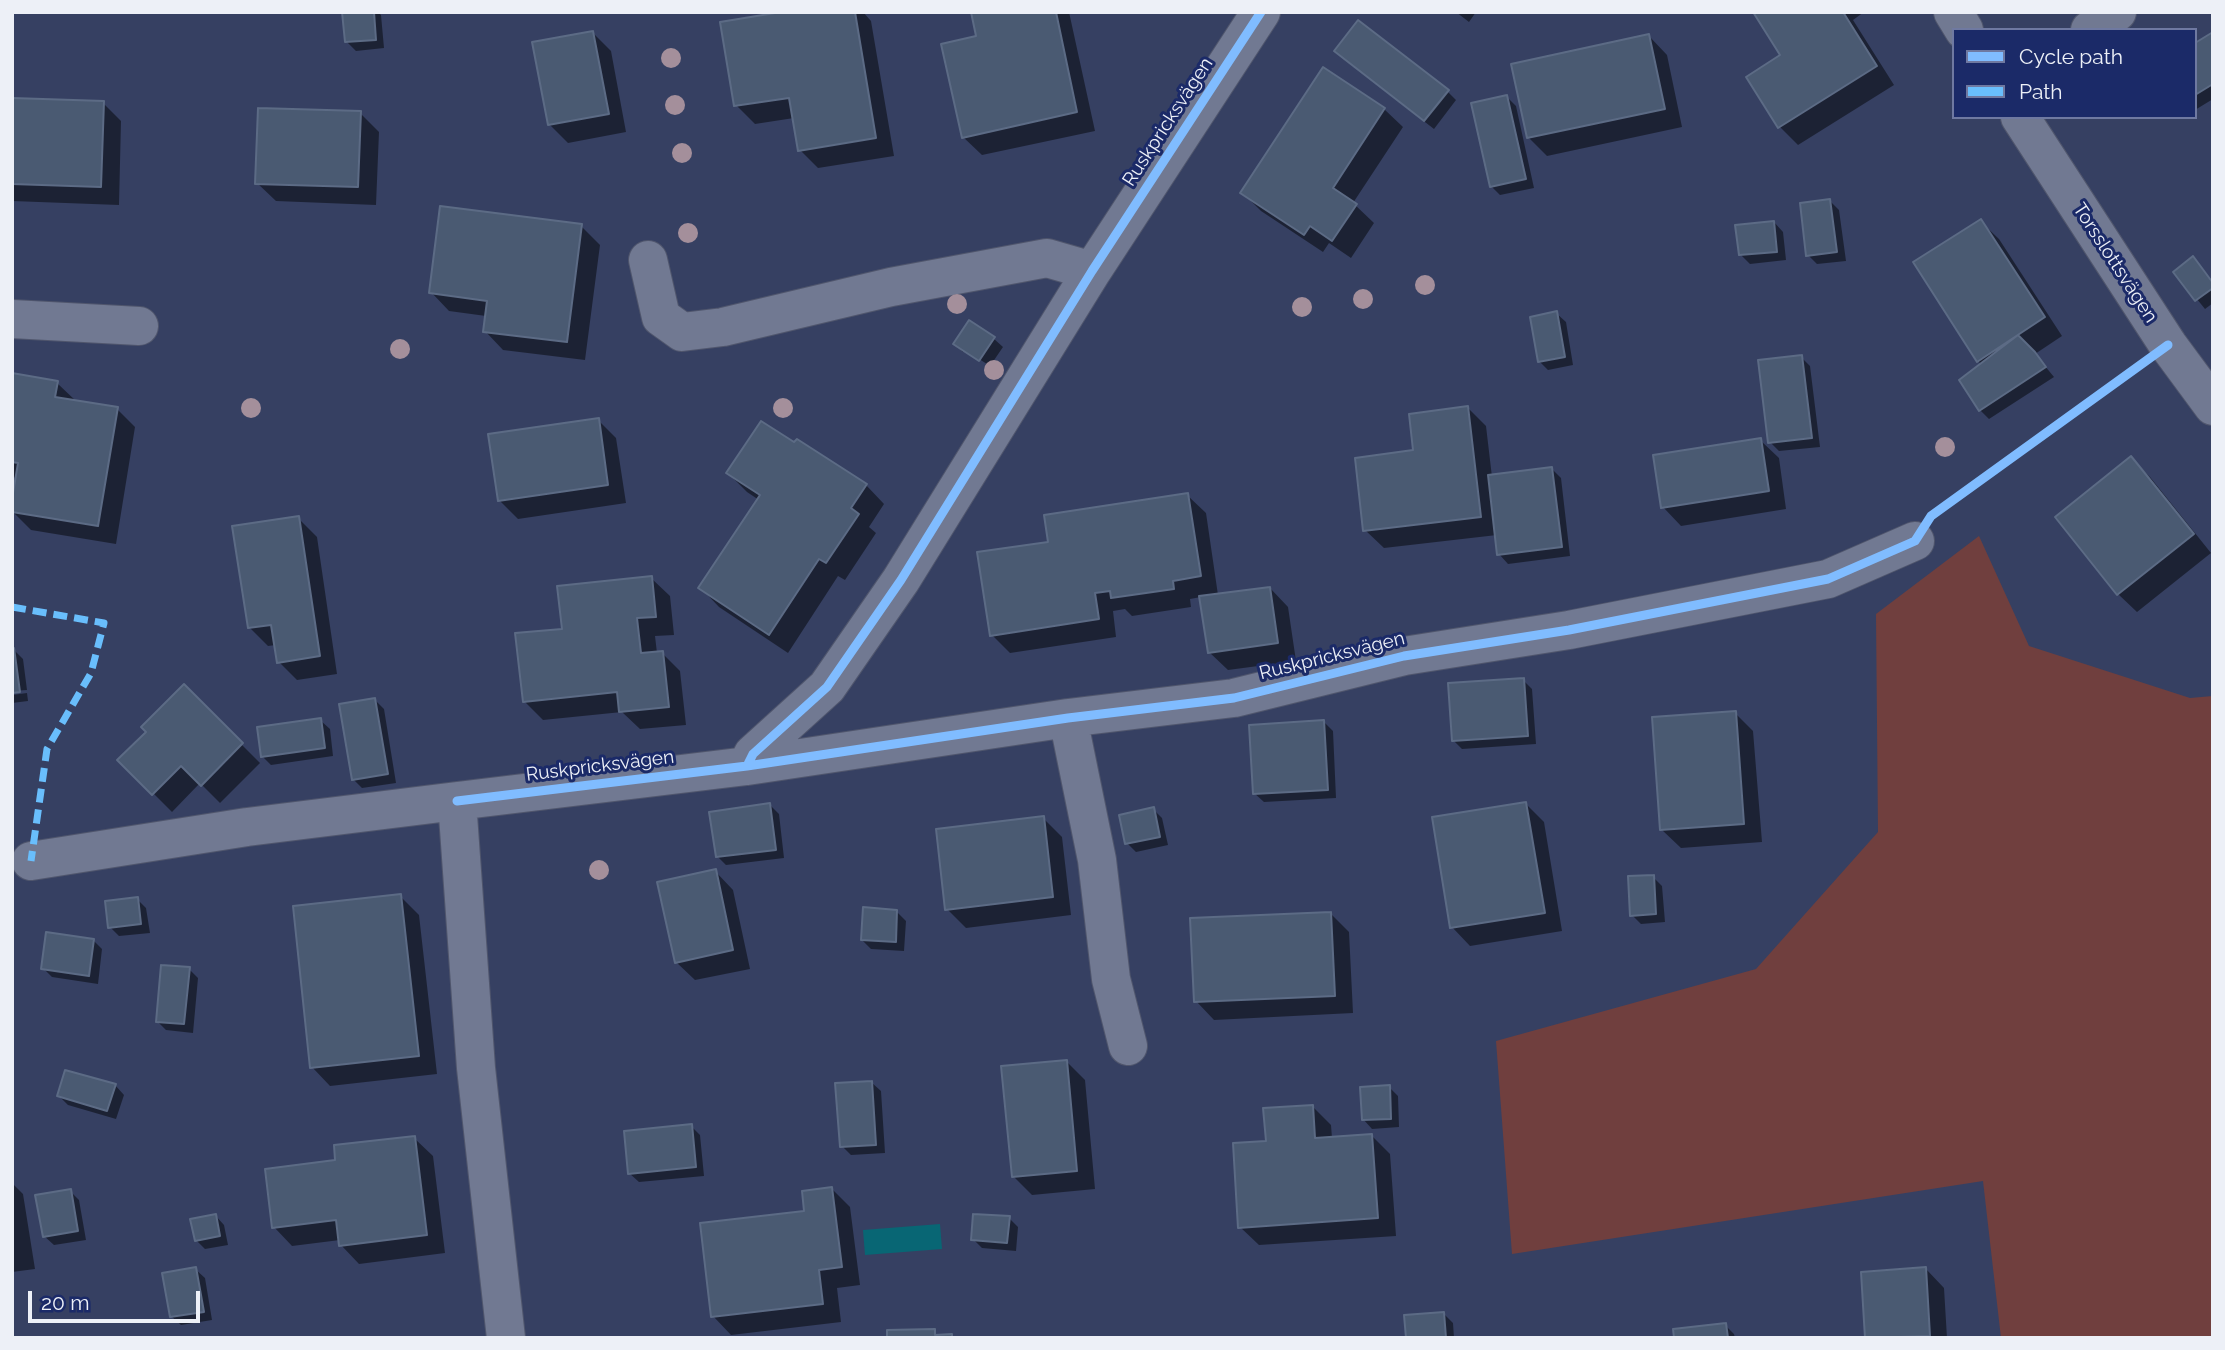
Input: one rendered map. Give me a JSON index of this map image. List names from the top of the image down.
{
  "streets": {
    "street": ["Ruskpricksvägen", "Torsslottsvägen"]
  },
  "legend": ["Cycle path", "Path"],
  "scale_bar": "20 m"
}
